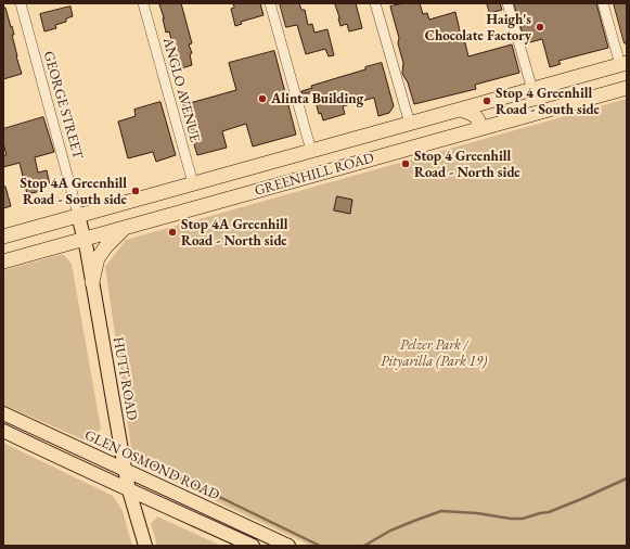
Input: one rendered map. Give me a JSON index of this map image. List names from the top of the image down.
{
  "streets": {
    "highway": ["GREENHILL ROAD"],
    "main road": ["HUTT ROAD", "GLEN OSMOND ROAD"],
    "street": ["ANGLO AVENUE", "GEORGE STREET"]
  },
  "crossings": [
    ["ANGLO AVENUE", "GREENHILL ROAD"],
    ["GEORGE STREET", "GREENHILL ROAD"],
    ["GEORGE STREET", "HUTT ROAD"],
    ["GREENHILL ROAD", "HUTT ROAD"],
    ["HUTT ROAD", "GLEN OSMOND ROAD"]
  ],
  "parks": ["Pelzer Park / Pityarilla (Park 19)"],
  "places": [
    "Haigh's Chocolate Factory",
    "Alinta Building",
    "Stop 4 Greenhill Road - South side",
    "Stop 4 Greenhill Road - North side",
    "Stop 4A Greenhill Road - South side",
    "Stop 4A Greenhill Road - North side"
  ]
}
